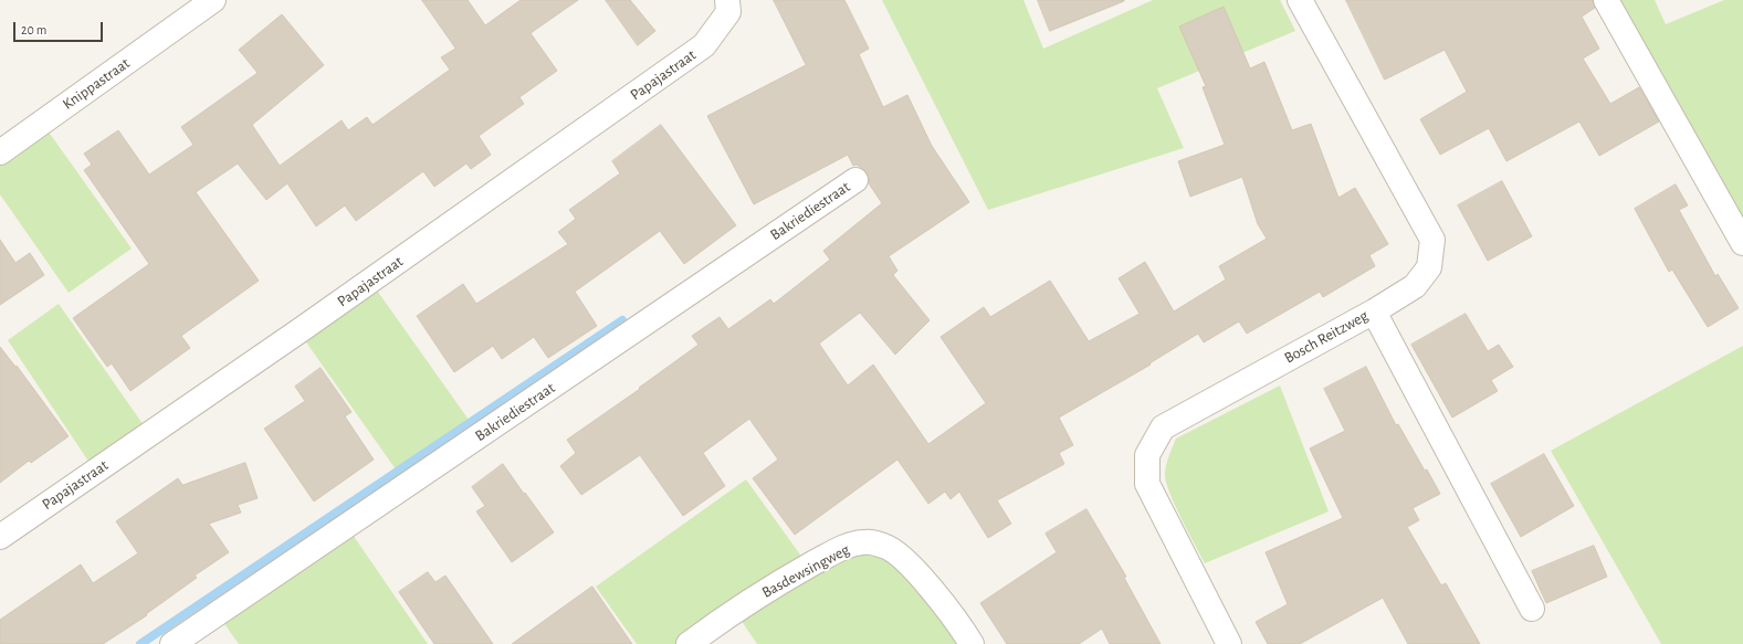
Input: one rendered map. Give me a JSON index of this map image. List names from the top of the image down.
{
  "streets": {
    "street": [
      "Papajastraat",
      "Knippastraat",
      "Bakriediestraat",
      "Bosch Reitzweg",
      "Basdewsingweg"
    ]
  },
  "scale_bar": "20 m"
}
